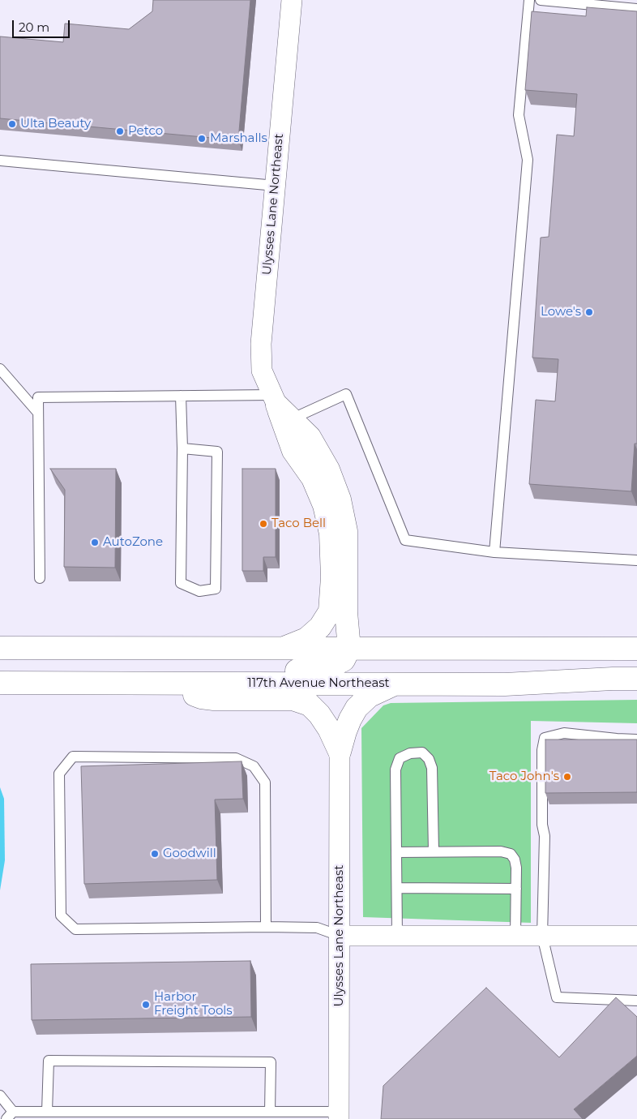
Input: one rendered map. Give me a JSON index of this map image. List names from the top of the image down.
{
  "streets": {
    "street": ["Ulysses Lane Northeast", "117th Avenue Northeast"]
  },
  "places": [
    "Ulta Beauty",
    "Petco",
    "Marshalls",
    "Lowe's",
    "Taco Bell",
    "AutoZone",
    "Taco John's",
    "Goodwill",
    "Harbor Freight Tools"
  ],
  "scale_bar": "20 m"
}
